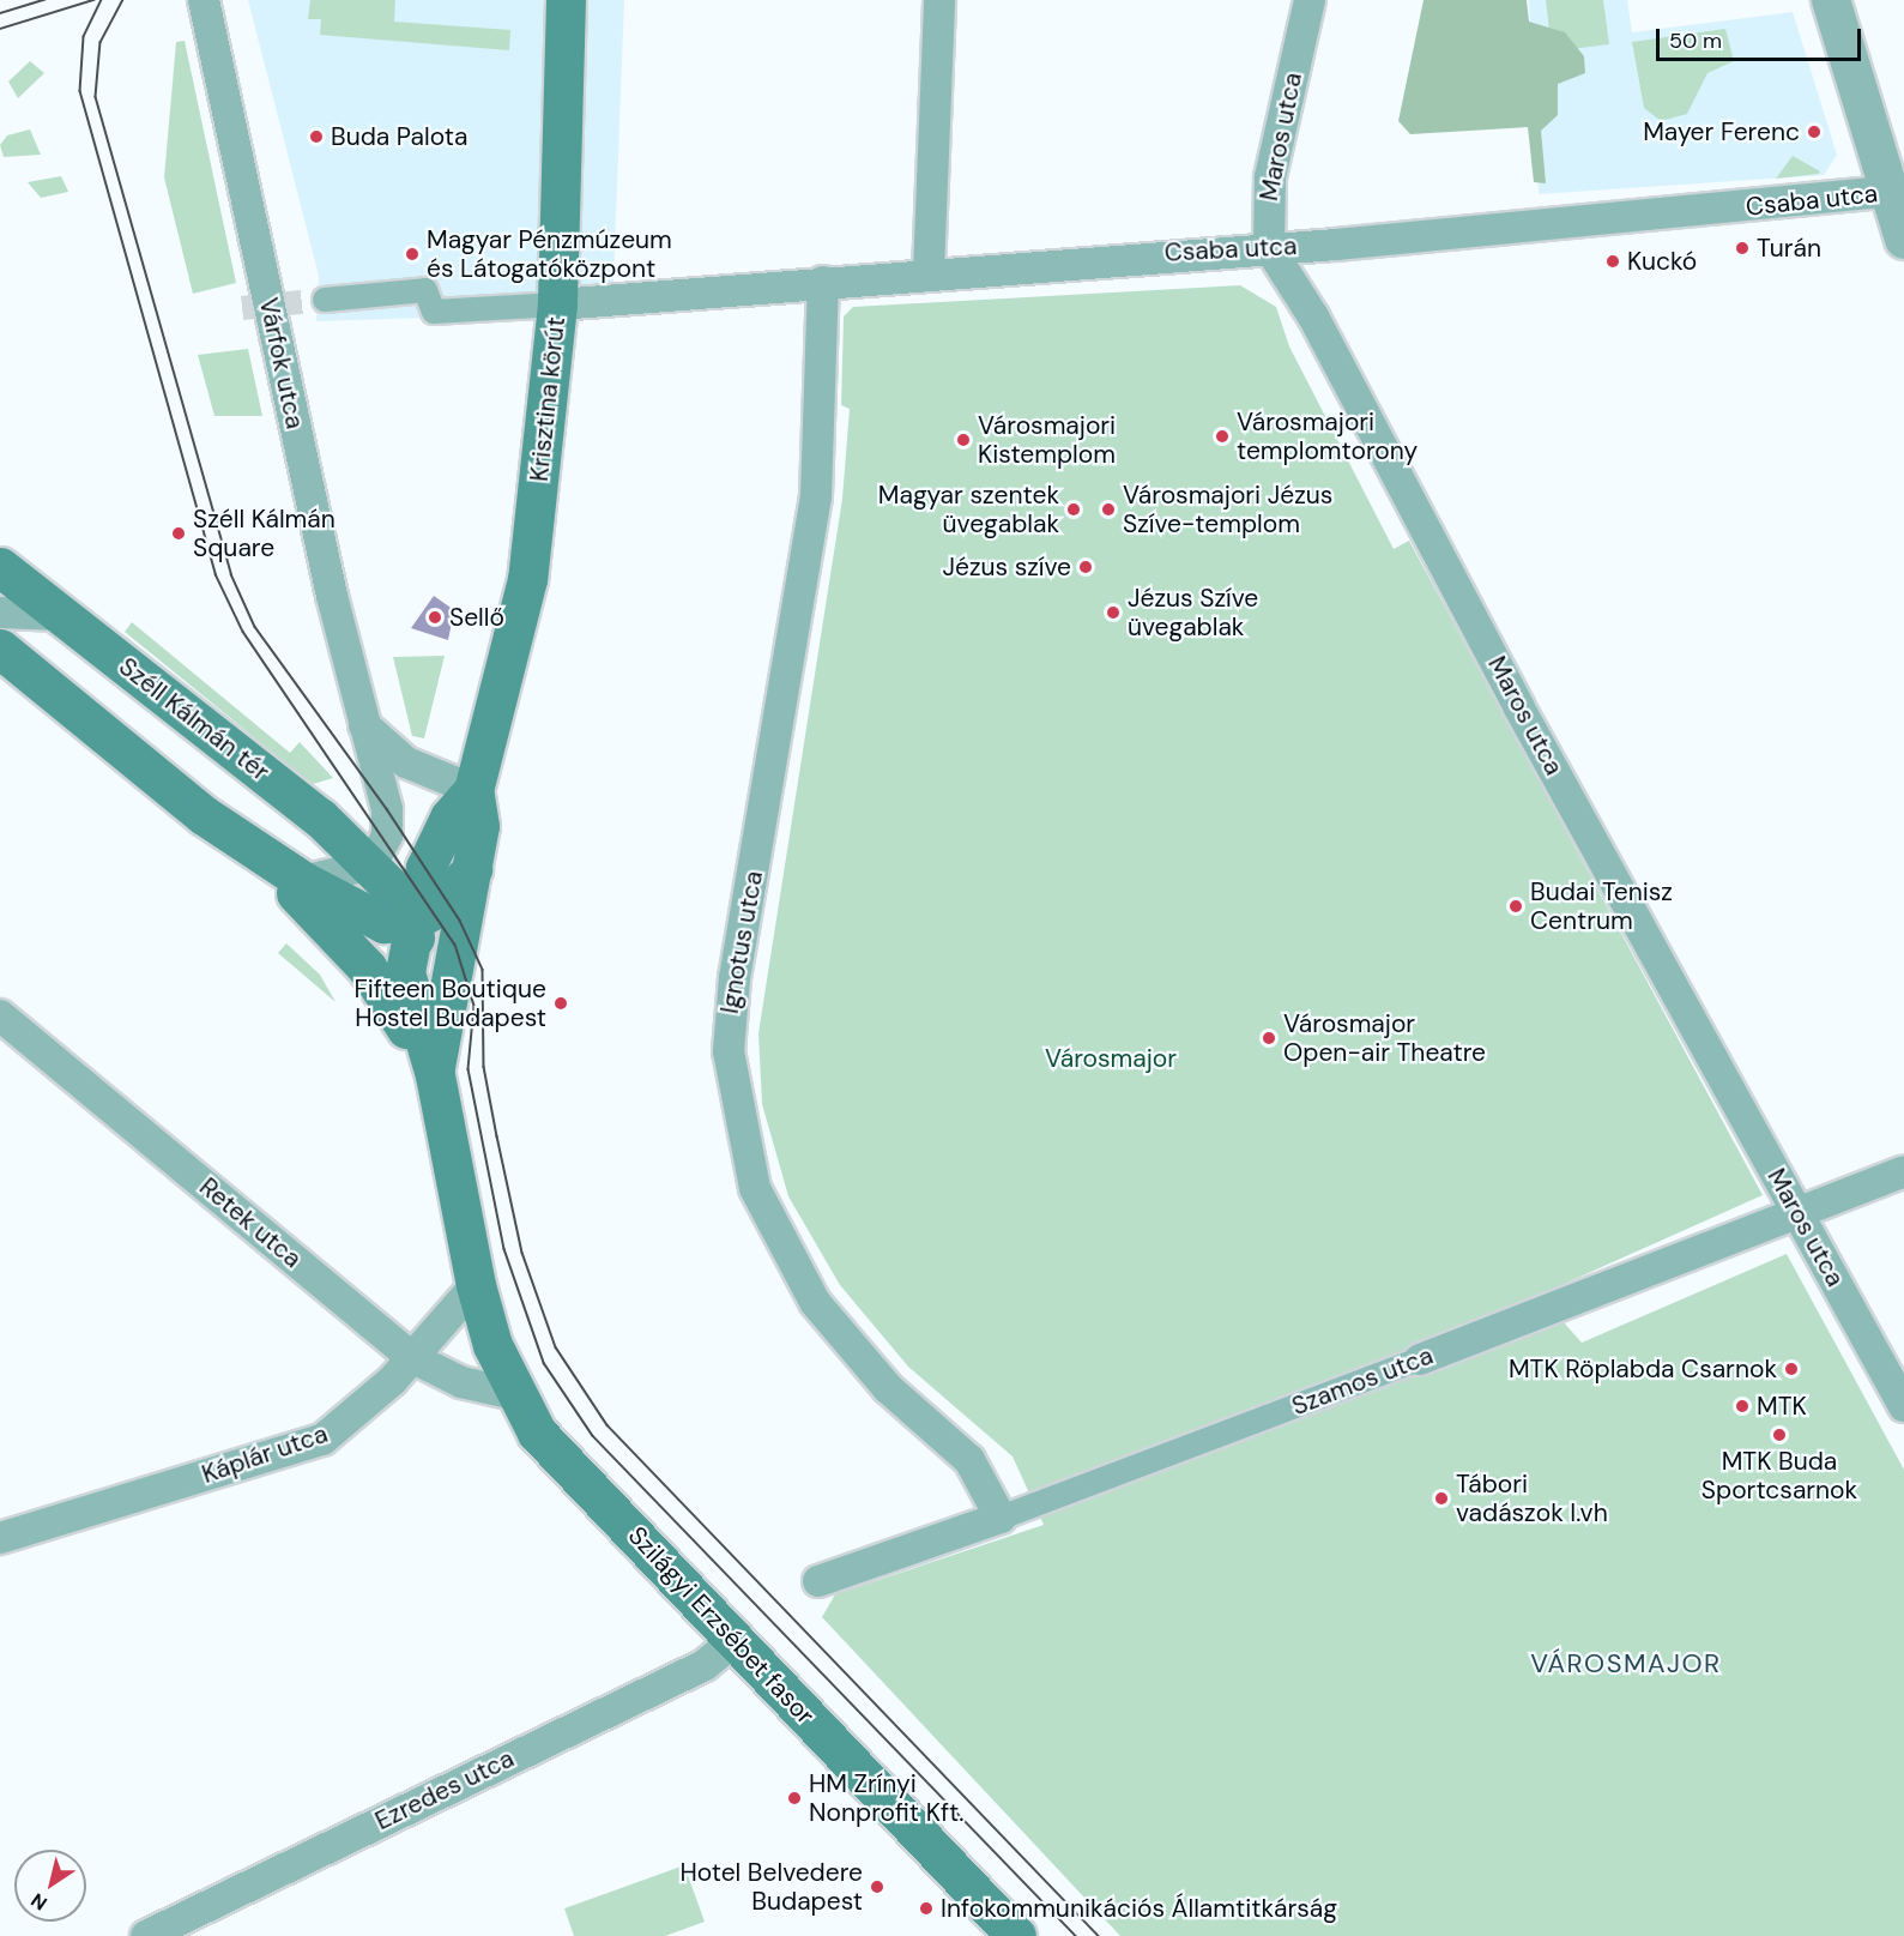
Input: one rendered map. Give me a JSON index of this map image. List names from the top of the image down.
{
  "streets": {
    "main road": ["Krisztina körút", "Széll Kálmán tér", "Szilágyi Erzsébet fasor"],
    "street": [
      "Maros utca",
      "Csaba utca",
      "Várfok utca",
      "Ignotus utca",
      "Retek utca",
      "Szamos utca",
      "Káplár utca",
      "Ezredes utca"
    ]
  },
  "crossings": [
    ["Maros utca", "Csaba utca"],
    ["Maros utca", "Szamos utca"],
    ["Csaba utca", "Krisztina körút"],
    ["Csaba utca", "Ignotus utca"],
    ["Várfok utca", "Széll Kálmán tér"],
    ["Ignotus utca", "Szamos utca"],
    ["Retek utca", "Káplár utca"],
    ["Retek utca", "Szilágyi Erzsébet fasor"],
    ["Káplár utca", "Szilágyi Erzsébet fasor"],
    ["Szilágyi Erzsébet fasor", "Ezredes utca"]
  ],
  "districts": ["VÁROSMAJOR"],
  "parks": ["Városmajor"],
  "places": [
    "Mayer Ferenc",
    "Buda Palota",
    "Turán",
    "Magyar Pénzmúzeum és Látogatóközpont",
    "Kuckó",
    "Városmajori templomtorony",
    "Városmajori Kistemplom",
    "Magyar szentek üvegablak",
    "Városmajori Jézus Szíve-templom",
    "Széll Kálmán Square",
    "Jézus szíve",
    "Jézus Szíve üvegablak",
    "Sellő",
    "Budai Tenisz Centrum",
    "Fifteen Boutique Hostel Budapest",
    "Városmajor Open-air Theatre",
    "MTK Röplabda Csarnok",
    "MTK",
    "MTK Buda Sportcsarnok",
    "Tábori vadászok I.vh",
    "HM Zrínyi Nonprofit Kft.",
    "Hotel Belvedere Budapest",
    "Infokommunikációs Államtitkárság"
  ],
  "scale_bar": "50 m",
  "north": "bottom left"
}
